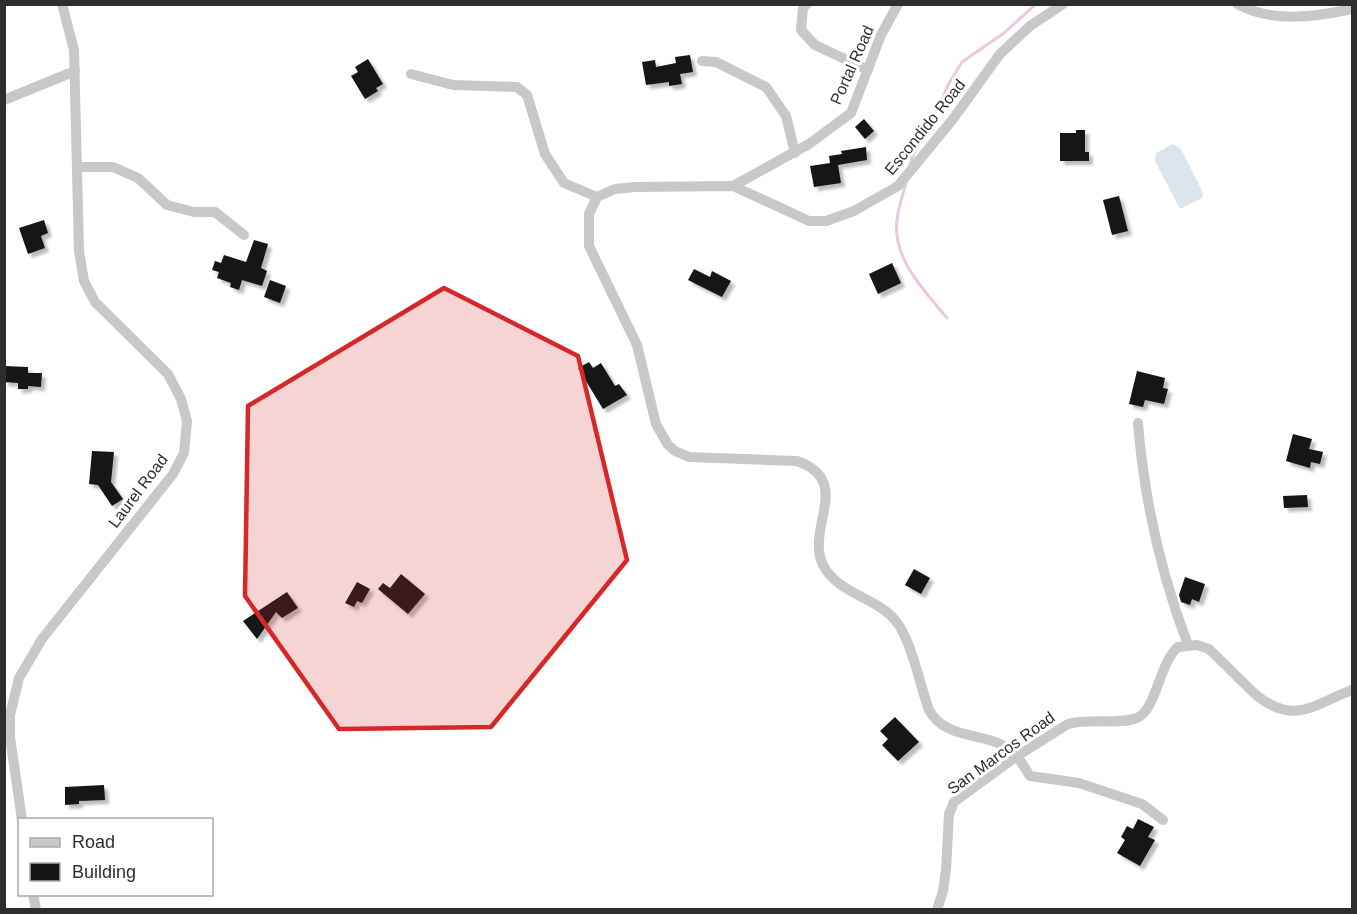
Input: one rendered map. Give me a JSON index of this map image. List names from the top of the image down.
{
  "streets": {
    "street": [
      "Portal Road",
      "Escondido Road",
      "Laurel Road",
      "San Marcos Road"
    ]
  },
  "crossings": [
    ["Portal Road", "Escondido Road"]
  ],
  "legend": ["Road", "Building"]
}
